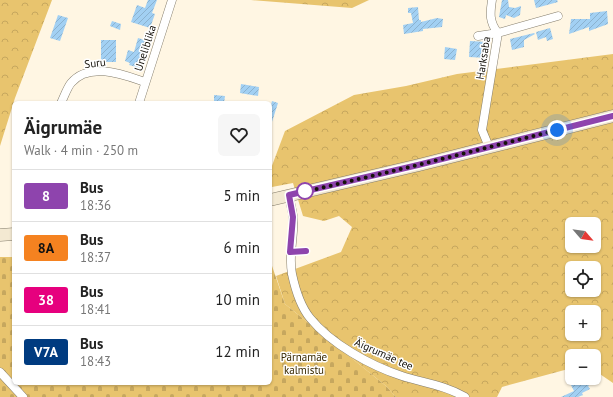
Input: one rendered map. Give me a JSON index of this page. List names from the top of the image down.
{
  "streets": {
    "street": [
      "Uneliblika",
      "Harksaba",
      "Suru",
      "Äigrumäe tee"
    ]
  },
  "crossings": [
    ["Uneliblika", "Suru"]
  ],
  "parks": ["Pärnamäe kalmistu"],
  "lines": ["bus line 8"],
  "north": "bottom right",
  "page": {
    "heading": ["Äigrumäe", "Walk · 4 min · 250 m"],
    "list": [
      {
        "mark": "8",
        "name": "Bus",
        "note": "18:36",
        "value": "5 min"
      },
      {
        "mark": "8A",
        "name": "Bus",
        "note": "18:37",
        "value": "6 min"
      },
      {
        "mark": "38",
        "name": "Bus",
        "note": "18:41",
        "value": "10 min"
      },
      {
        "mark": "V7A",
        "name": "Bus",
        "note": "18:43",
        "value": "12 min"
      }
    ],
    "map_buttons": ["+", "−"]
  }
}
